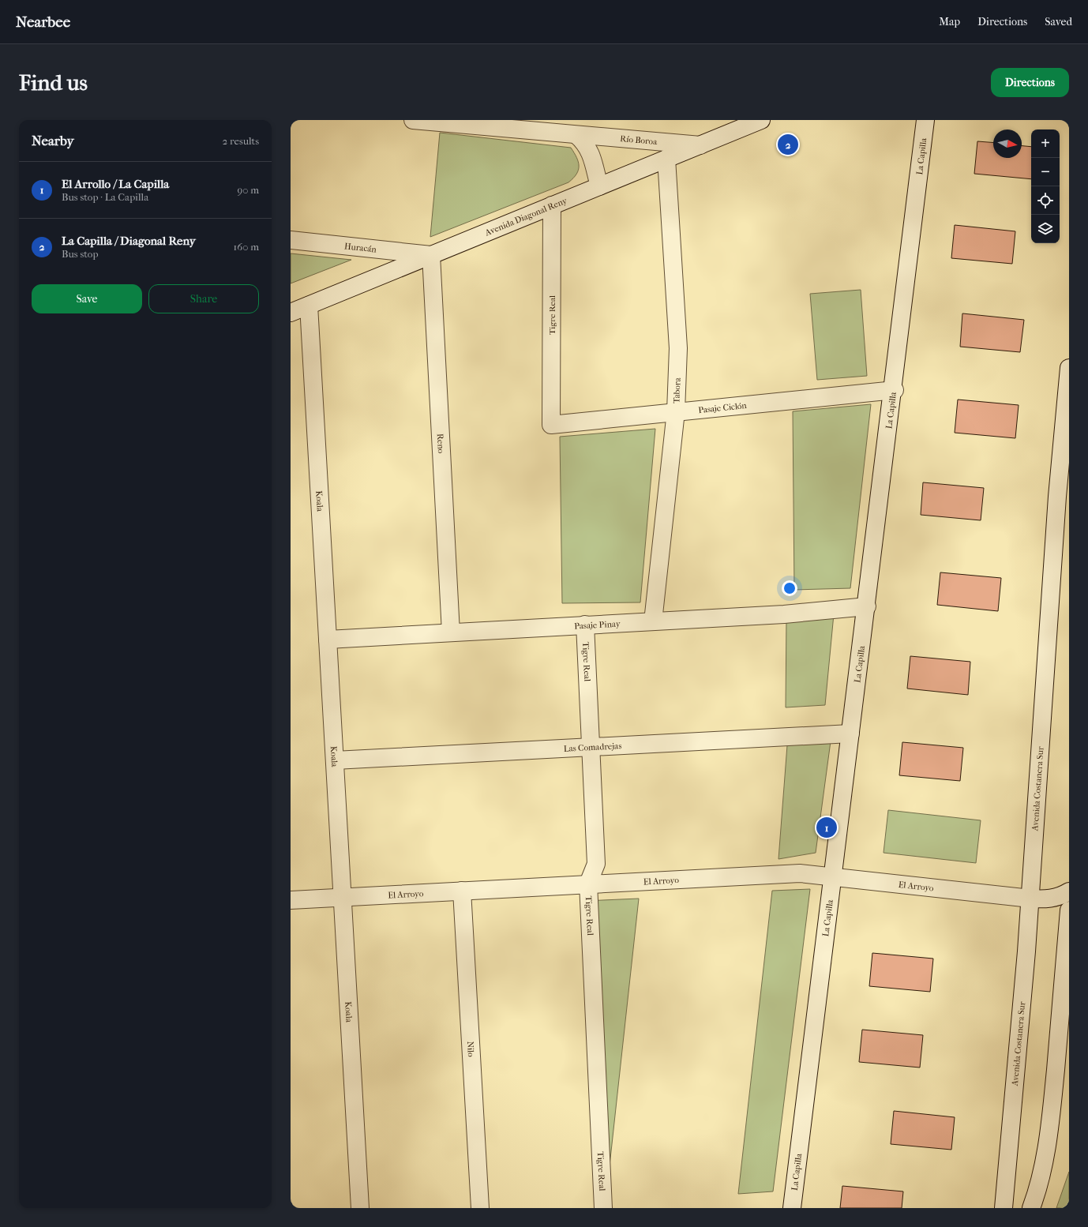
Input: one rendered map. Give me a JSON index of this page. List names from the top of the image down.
{
  "streets": {
    "street": [
      "Río Boroa",
      "La Capilla",
      "Avenida Diagonal Reny",
      "Huracán",
      "Tigre Real",
      "Tabora",
      "Pasaje Ciclón",
      "Reno",
      "Koala",
      "Pasaje Pinay",
      "Las Comadrejas",
      "Avenida Costanera Sur",
      "El Arroyo",
      "Nilo"
    ]
  },
  "crossings": [
    ["Río Boroa", "Avenida Diagonal Reny"],
    ["La Capilla", "Pasaje Ciclón"],
    ["La Capilla", "Pasaje Pinay"],
    ["La Capilla", "Las Comadrejas"],
    ["La Capilla", "El Arroyo"],
    ["Avenida Diagonal Reny", "Huracán"],
    ["Avenida Diagonal Reny", "Tigre Real"],
    ["Avenida Diagonal Reny", "Tabora"],
    ["Avenida Diagonal Reny", "Reno"],
    ["Avenida Diagonal Reny", "Koala"],
    ["Huracán", "Reno"],
    ["Tigre Real", "Pasaje Ciclón"],
    ["Tigre Real", "Pasaje Pinay"],
    ["Tigre Real", "Las Comadrejas"],
    ["Tigre Real", "El Arroyo"],
    ["Tabora", "Pasaje Ciclón"],
    ["Tabora", "Pasaje Pinay"],
    ["Reno", "Pasaje Pinay"],
    ["Koala", "Pasaje Pinay"],
    ["Koala", "Las Comadrejas"],
    ["Koala", "El Arroyo"],
    ["Avenida Costanera Sur", "El Arroyo"],
    ["El Arroyo", "Nilo"]
  ],
  "north": "right",
  "page": {
    "header": "Nearbee",
    "nav": ["Map", "Directions", "Saved"],
    "buttons": [
      "Directions",
      ["Save", "Share"]
    ],
    "title": "Find us",
    "heading": ["Nearby", "2 results"],
    "map_buttons": ["+", "−"],
    "pins": ["2", "1"],
    "list": [
      {
        "mark": "1",
        "name": "El Arrollo / La Capilla",
        "note": "Bus stop · La Capilla",
        "value": "90 m"
      },
      {
        "mark": "2",
        "name": "La Capilla / Diagonal Reny",
        "note": "Bus stop",
        "value": "160 m"
      }
    ]
  }
}
